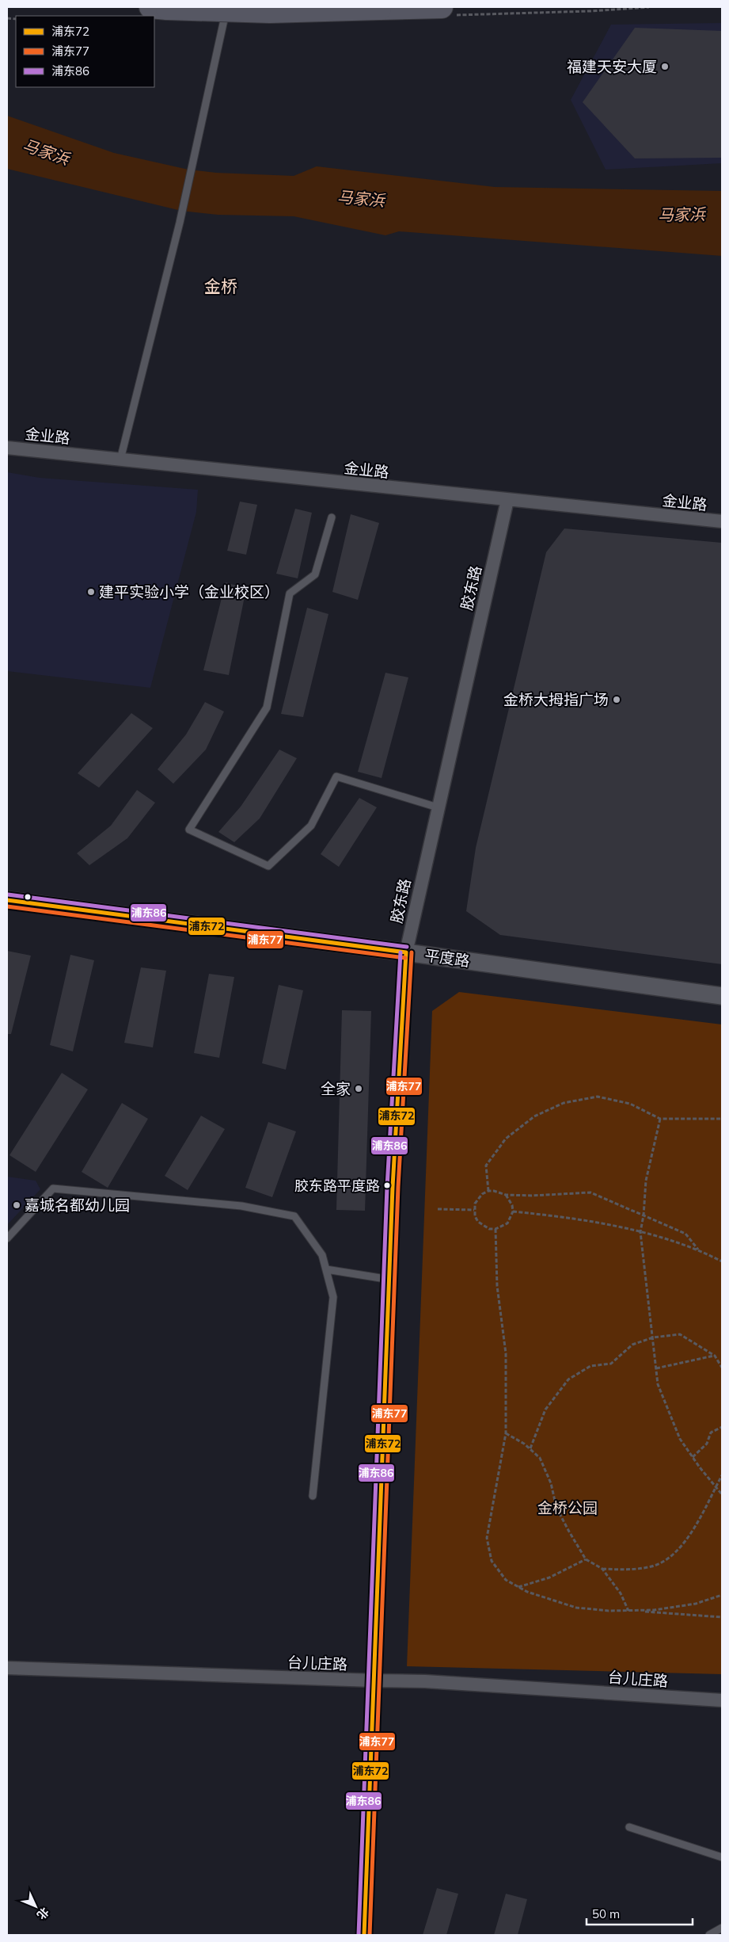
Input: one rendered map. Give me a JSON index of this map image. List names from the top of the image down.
{
  "streets": {
    "street": [
      "金业路",
      "胶东路",
      "平度路",
      "台儿庄路"
    ]
  },
  "crossings": [
    ["金业路", "胶东路"],
    ["胶东路", "平度路"],
    ["胶东路", "台儿庄路"]
  ],
  "districts": ["金桥"],
  "water": ["马家浜"],
  "parks": ["金桥公园"],
  "places": [
    "福建天安大厦",
    "建平实验小学（金业校区）",
    "金桥大拇指广场",
    "全家",
    "胶东路平度路",
    "嘉城名都幼儿园"
  ],
  "lines": ["transit line 浦东86", "transit line 浦东72", "transit line 浦东77"],
  "legend": ["浦东72", "浦东77", "浦东86"],
  "scale_bar": "50 m",
  "north": "bottom right"
}
